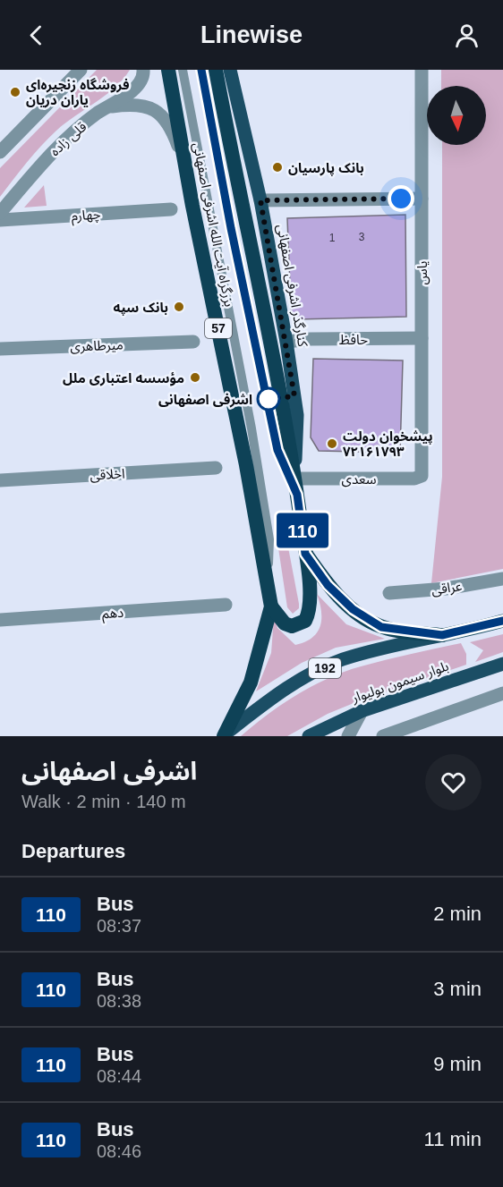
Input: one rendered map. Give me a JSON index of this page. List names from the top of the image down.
{
  "streets": {
    "highway": ["بزرگراه آیت الله اشرفی اصفهانی", "57"],
    "main road": ["کنارگذر اشرفی اصفهانی", "192", "بلوار سیمون بولیوار"],
    "street": [
      "قلی زاده",
      "چهارم",
      "یاس",
      "حافظ",
      "میرطاهری",
      "اخلاقی",
      "سعدی",
      "عراقی",
      "دهم"
    ]
  },
  "crossings": [
    ["قلی زاده", "بزرگراه آیت الله اشرفی اصفهانی"],
    ["بزرگراه آیت الله اشرفی اصفهانی", "57"],
    ["یاس", "حافظ"],
    ["یاس", "سعدی"],
    ["کنارگذر اشرفی اصفهانی", "حافظ"],
    ["کنارگذر اشرفی اصفهانی", "سعدی"],
    ["57", "192"]
  ],
  "places": [
    "فروشگاه زنجیره‌ای یاران دریان",
    "بانک پارسیان",
    "بانک سپه",
    "مؤسسه اعتباری ملل",
    "اشرفی اصفهانی",
    "پیشخوان دولت ۷۲۱۶۱۷۹۳"
  ],
  "lines": ["bus line 110"],
  "house_numbers": ["3", "1"],
  "north": "bottom",
  "page": {
    "header": "Linewise",
    "on_map": "110",
    "heading": [
      ["اشرفی اصفهانی", "Walk · 2 min · 140 m"],
      "Departures"
    ],
    "list": [
      {
        "mark": "110",
        "name": "Bus",
        "note": "08:37",
        "value": "2 min"
      },
      {
        "mark": "110",
        "name": "Bus",
        "note": "08:38",
        "value": "3 min"
      },
      {
        "mark": "110",
        "name": "Bus",
        "note": "08:44",
        "value": "9 min"
      },
      {
        "mark": "110",
        "name": "Bus",
        "note": "08:46",
        "value": "11 min"
      }
    ]
  }
}
